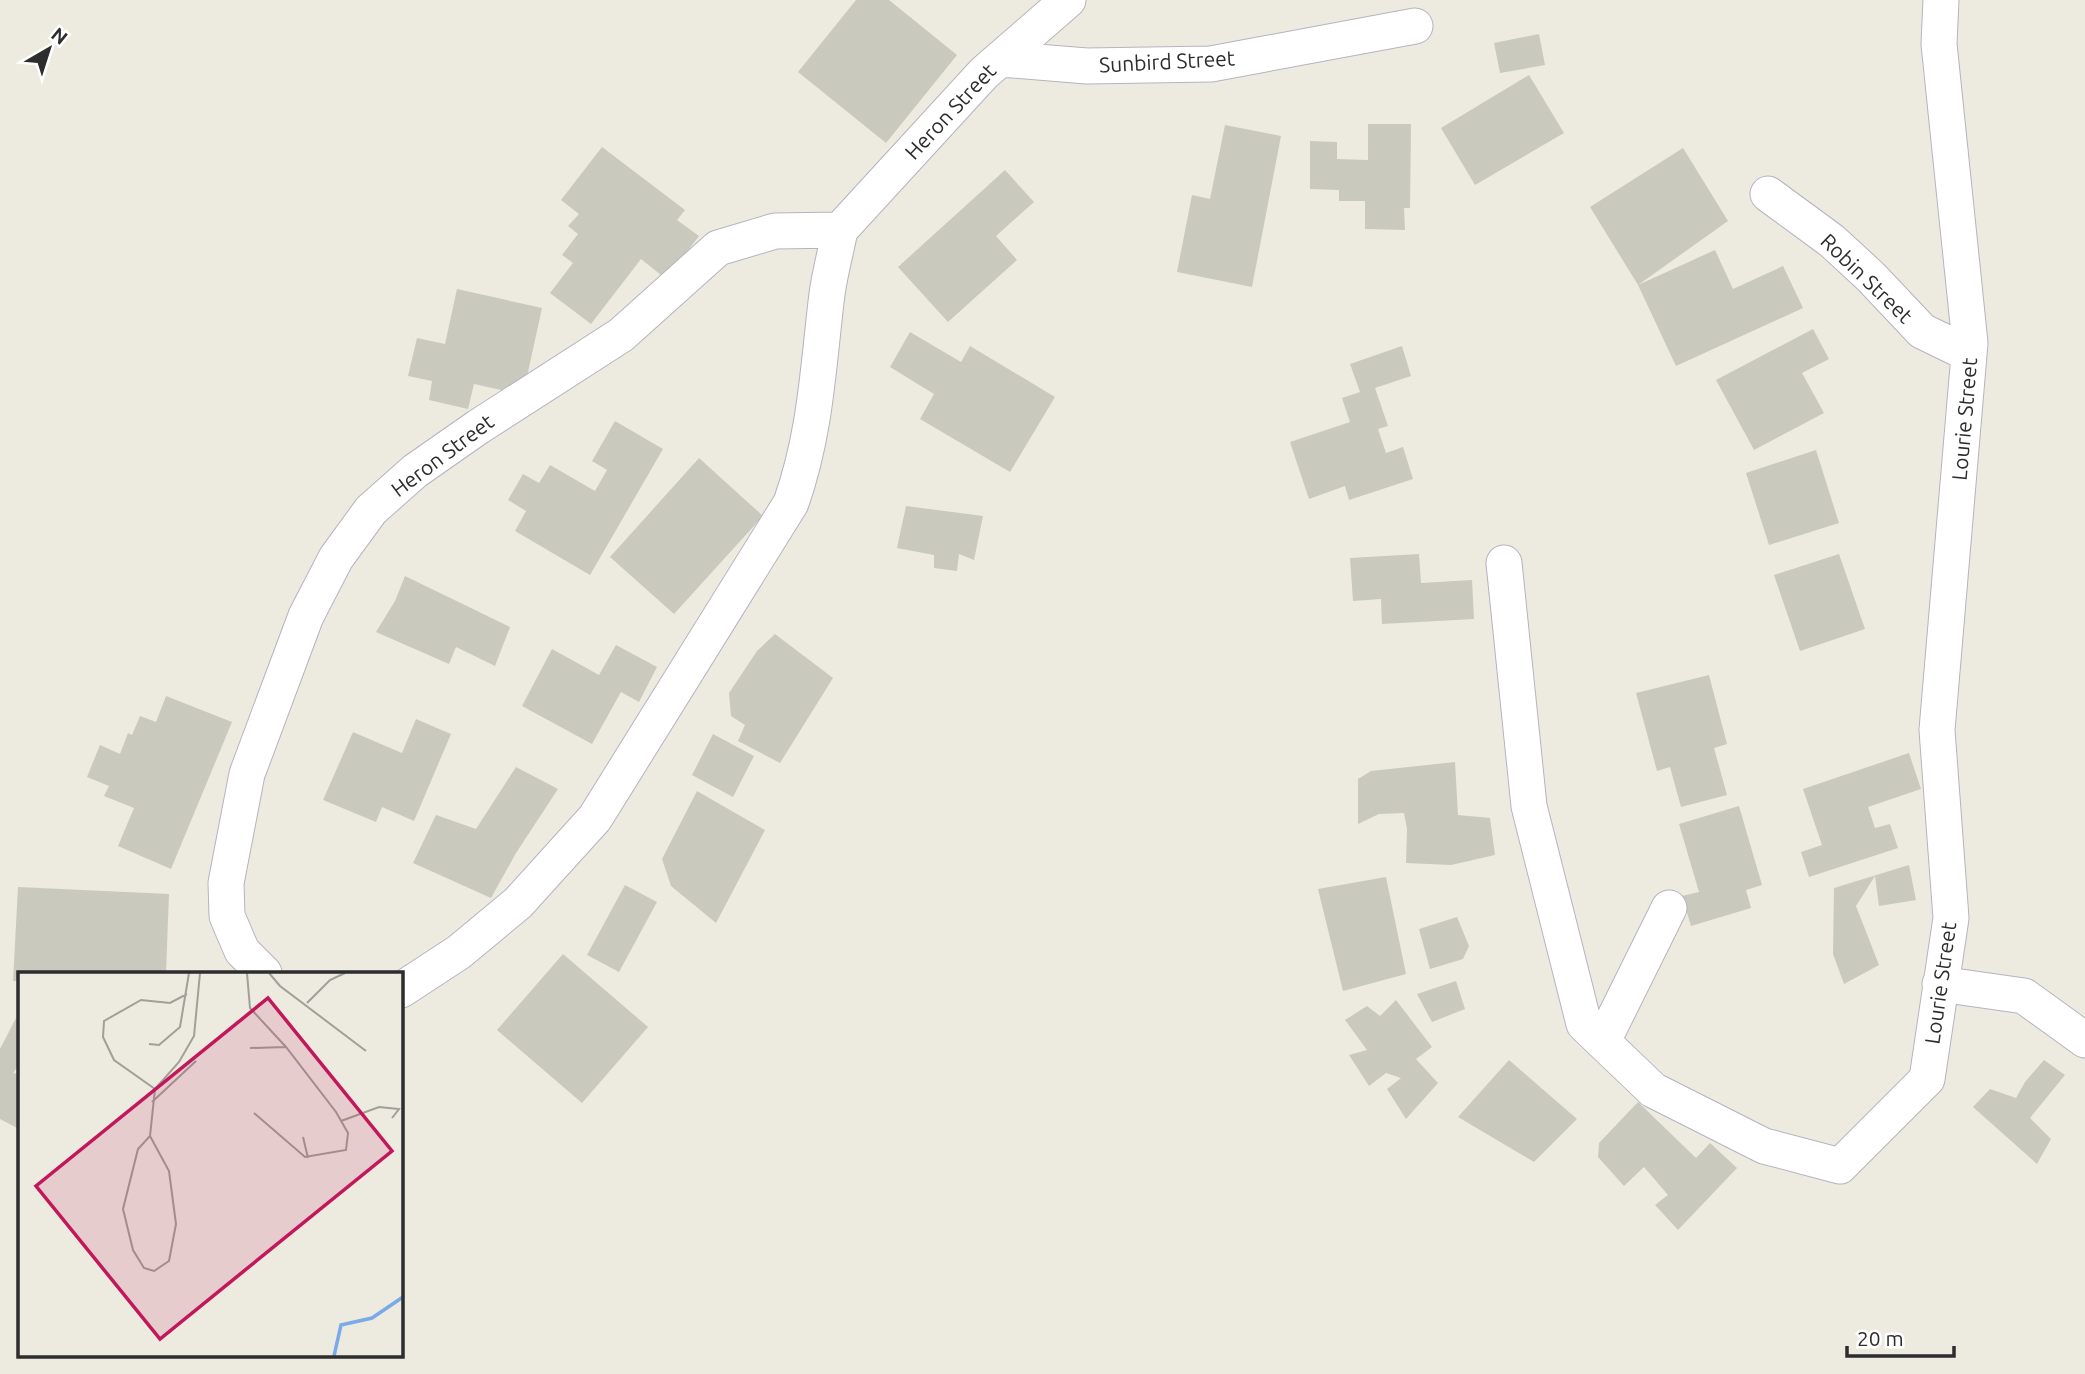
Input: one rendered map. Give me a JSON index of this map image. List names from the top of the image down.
{
  "streets": {
    "street": [
      "Sunbird Street",
      "Heron Street",
      "Robin Street",
      "Lourie Street"
    ]
  },
  "crossings": [
    ["Sunbird Street", "Heron Street"],
    ["Robin Street", "Lourie Street"]
  ],
  "scale_bar": "20 m",
  "north": "top right"
}
